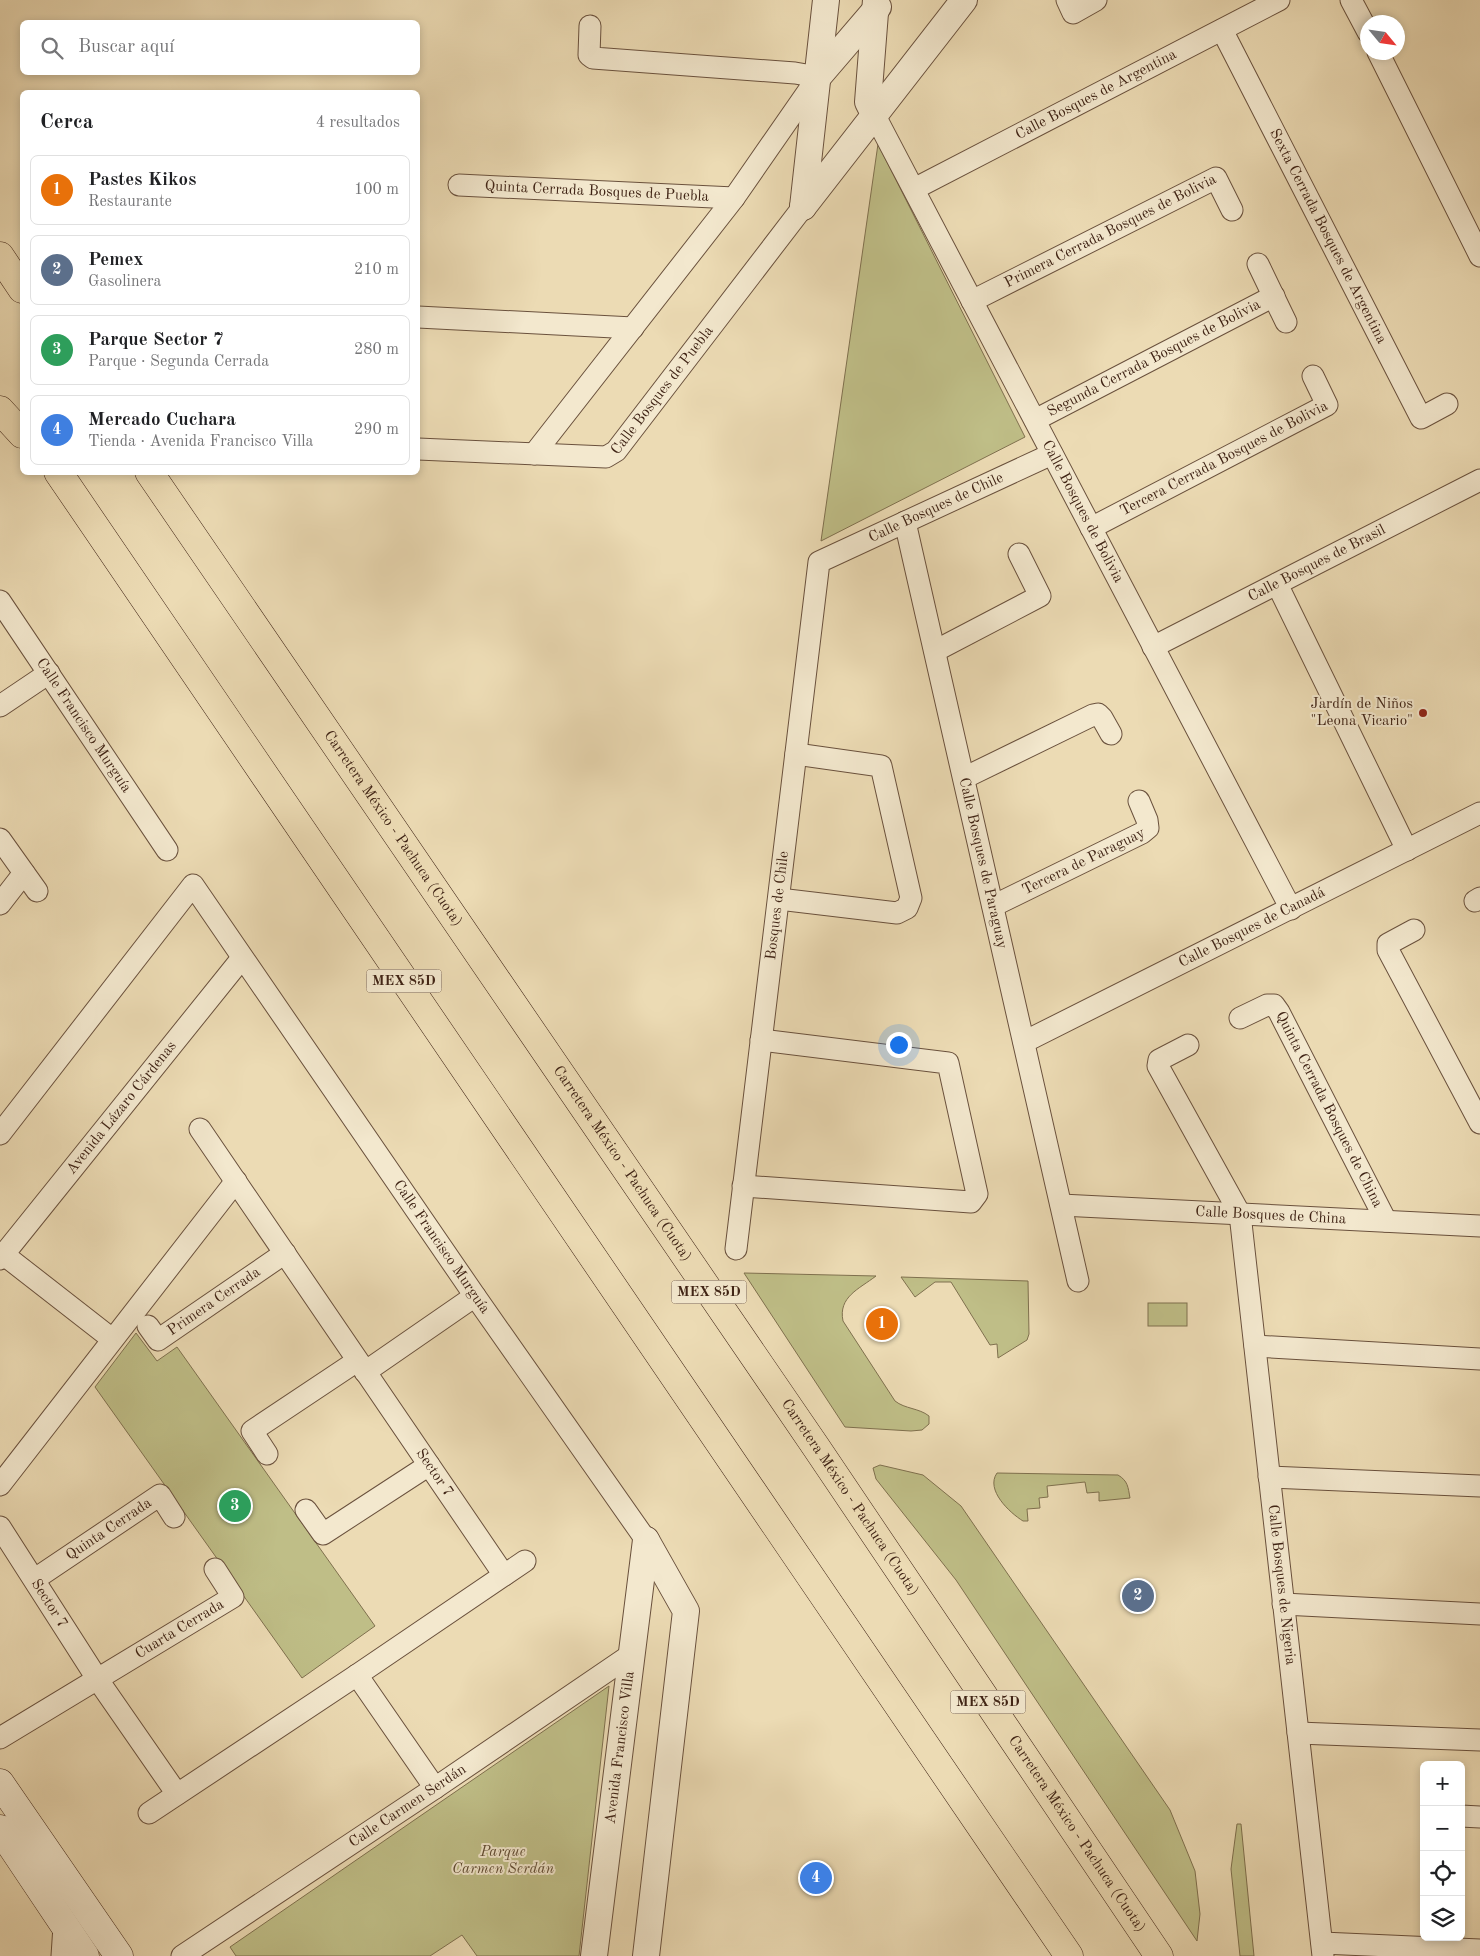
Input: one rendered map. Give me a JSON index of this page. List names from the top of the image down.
{
  "streets": {
    "highway": ["Carretera México - Pachuca (Cuota)", "MEX 85D"],
    "street": [
      "Calle Bosques de Argentina",
      "Quinta Cerrada Bosques de Puebla",
      "Primera Cerrada Bosques de Bolivia",
      "Sexta Cerrada Bosques de Argentina",
      "Segunda Cerrada Bosques de Bolivia",
      "Calle Bosques de Puebla",
      "Tercera Cerrada Bosques de Bolivia",
      "Calle Bosques de Chile",
      "Calle Bosques de Bolivia",
      "Calle Bosques de Brasil",
      "Calle Francisco Murguía",
      "Tercera de Paraguay",
      "Calle Bosques de Paraguay",
      "Bosques de Chile",
      "Calle Bosques de Canadá",
      "Avenida Lázaro Cárdenas",
      "Quinta Cerrada Bosques de China",
      "Calle Bosques de China",
      "Primera Cerrada",
      "Sector 7",
      "Quinta Cerrada",
      "Calle Bosques de Nigeria",
      "Cuarta Cerrada",
      "Avenida Francisco Villa",
      "Calle Carmen Serdán"
    ]
  },
  "crossings": [
    ["Calle Bosques de Argentina", "Sexta Cerrada Bosques de Argentina"],
    ["Calle Bosques de Argentina", "Calle Bosques de Bolivia"],
    ["Primera Cerrada Bosques de Bolivia", "Calle Bosques de Bolivia"],
    ["Segunda Cerrada Bosques de Bolivia", "Calle Bosques de Bolivia"],
    ["Calle Bosques de Puebla", "Calle Bosques de Bolivia"],
    ["Tercera Cerrada Bosques de Bolivia", "Calle Bosques de Bolivia"],
    ["Calle Bosques de Chile", "Calle Bosques de Bolivia"],
    ["Calle Bosques de Chile", "Calle Bosques de Paraguay"],
    ["Calle Bosques de Chile", "Bosques de Chile"],
    ["Calle Bosques de Bolivia", "Calle Bosques de Brasil"],
    ["Calle Bosques de Bolivia", "Calle Bosques de Canadá"],
    ["Calle Francisco Murguía", "Avenida Lázaro Cárdenas"],
    ["Calle Francisco Murguía", "Avenida Francisco Villa"],
    ["Tercera de Paraguay", "Calle Bosques de Paraguay"],
    ["Calle Bosques de Paraguay", "Calle Bosques de Canadá"],
    ["Calle Bosques de Paraguay", "Calle Bosques de China"],
    ["Quinta Cerrada Bosques de China", "Calle Bosques de China"],
    ["Calle Bosques de China", "Calle Bosques de Nigeria"],
    ["Primera Cerrada", "Sector 7"],
    ["Sector 7", "Quinta Cerrada"],
    ["Sector 7", "Cuarta Cerrada"],
    ["Avenida Francisco Villa", "Calle Carmen Serdán"]
  ],
  "parks": ["Parque Carmen Serdán"],
  "places": ["Jardín de Niños \"Leona Vicario\""],
  "north": "bottom right",
  "page": {
    "search": "Buscar aquí",
    "heading": ["Cerca", "4 resultados"],
    "list": [
      {
        "mark": "1",
        "name": "Pastes Kikos",
        "note": "Restaurante",
        "value": "100 m"
      },
      {
        "mark": "2",
        "name": "Pemex",
        "note": "Gasolinera",
        "value": "210 m"
      },
      {
        "mark": "3",
        "name": "Parque Sector 7",
        "note": "Parque · Segunda Cerrada",
        "value": "280 m"
      },
      {
        "mark": "4",
        "name": "Mercado Cuchara",
        "note": "Tienda · Avenida Francisco Villa",
        "value": "290 m"
      }
    ],
    "pins": [
      "1",
      "3",
      "2",
      "4"
    ],
    "map_buttons": ["+", "−"]
  }
}
